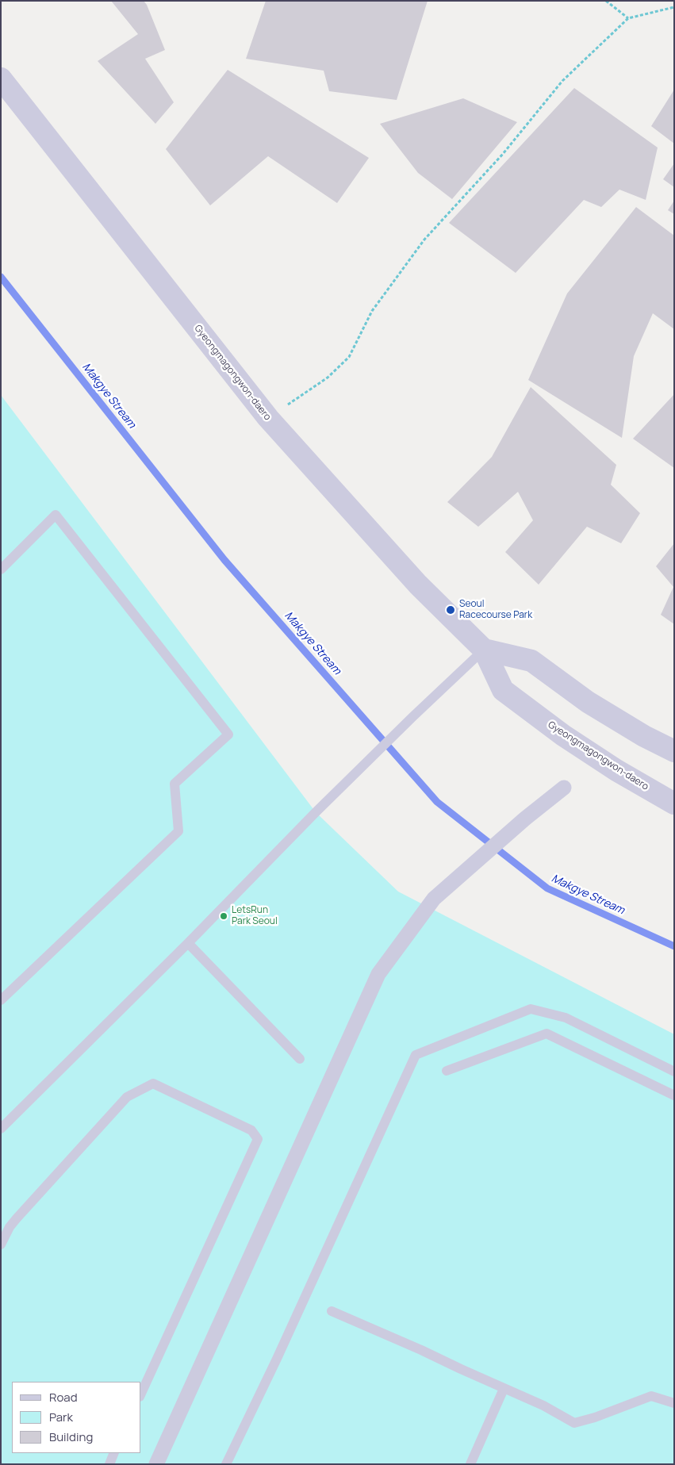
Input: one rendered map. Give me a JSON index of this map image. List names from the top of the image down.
{
  "streets": {
    "street": ["Gyeongmagongwon-daero"]
  },
  "water": ["Makgye Stream"],
  "places": ["Seoul Racecourse Park", "LetsRun Park Seoul"],
  "legend": ["Road", "Park", "Building"]
}
